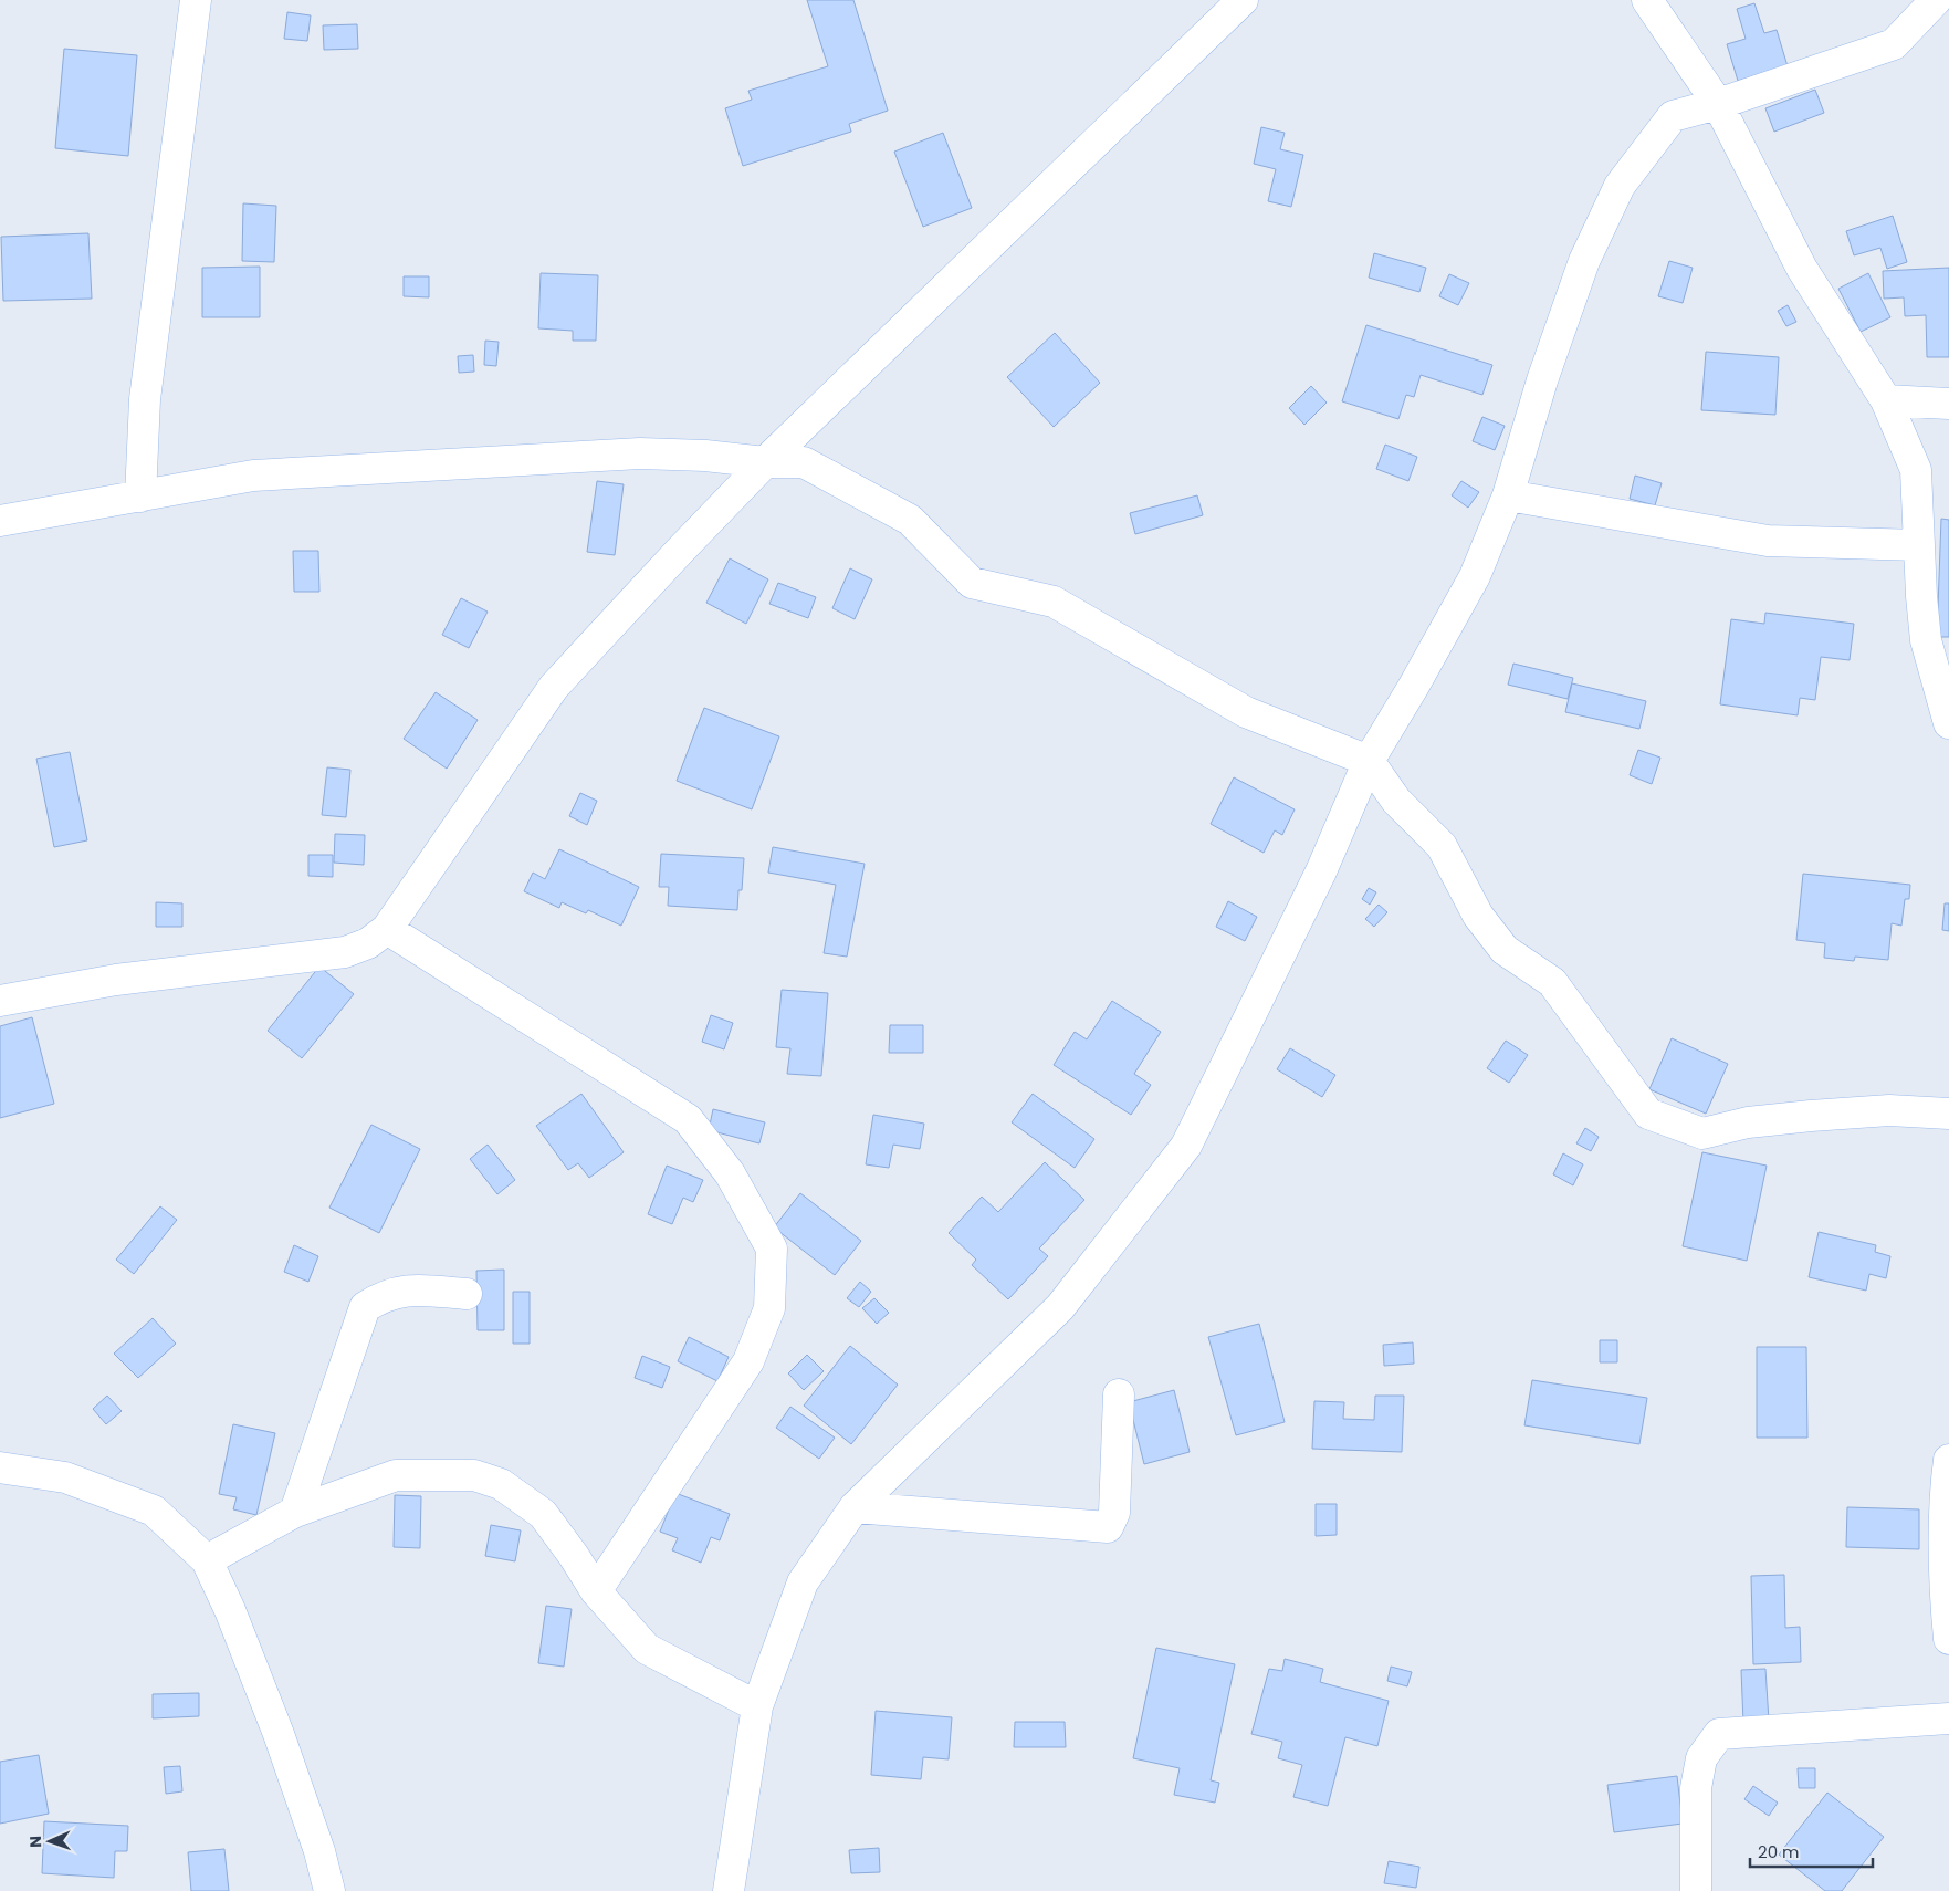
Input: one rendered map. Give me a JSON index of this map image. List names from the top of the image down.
{
  "scale_bar": "20 m",
  "north": "left"
}
